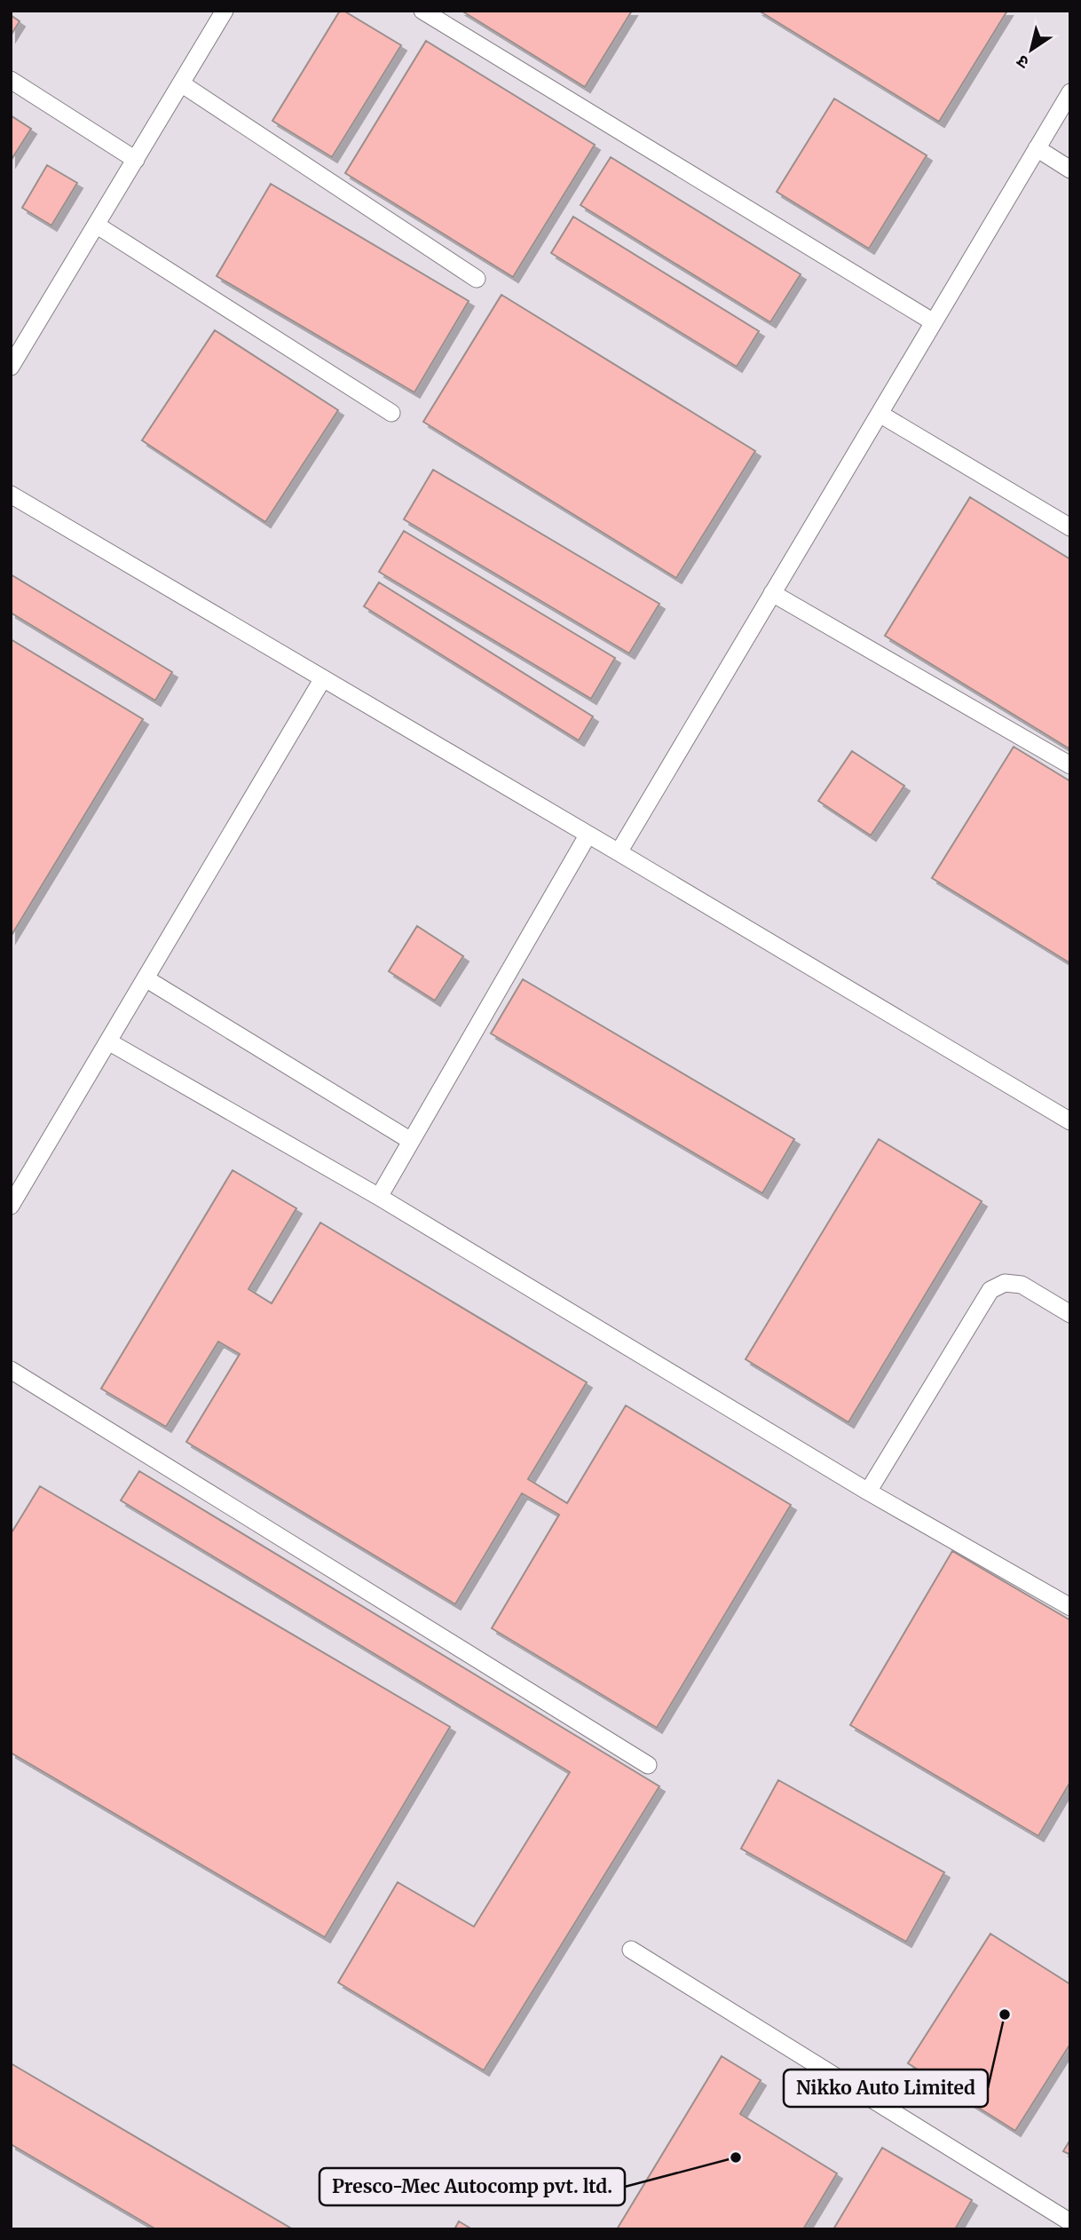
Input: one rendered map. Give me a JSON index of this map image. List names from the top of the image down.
{
  "places": ["Nikko Auto Limited", "Presco-Mec Autocomp pvt. ltd."],
  "north": "bottom left"
}
